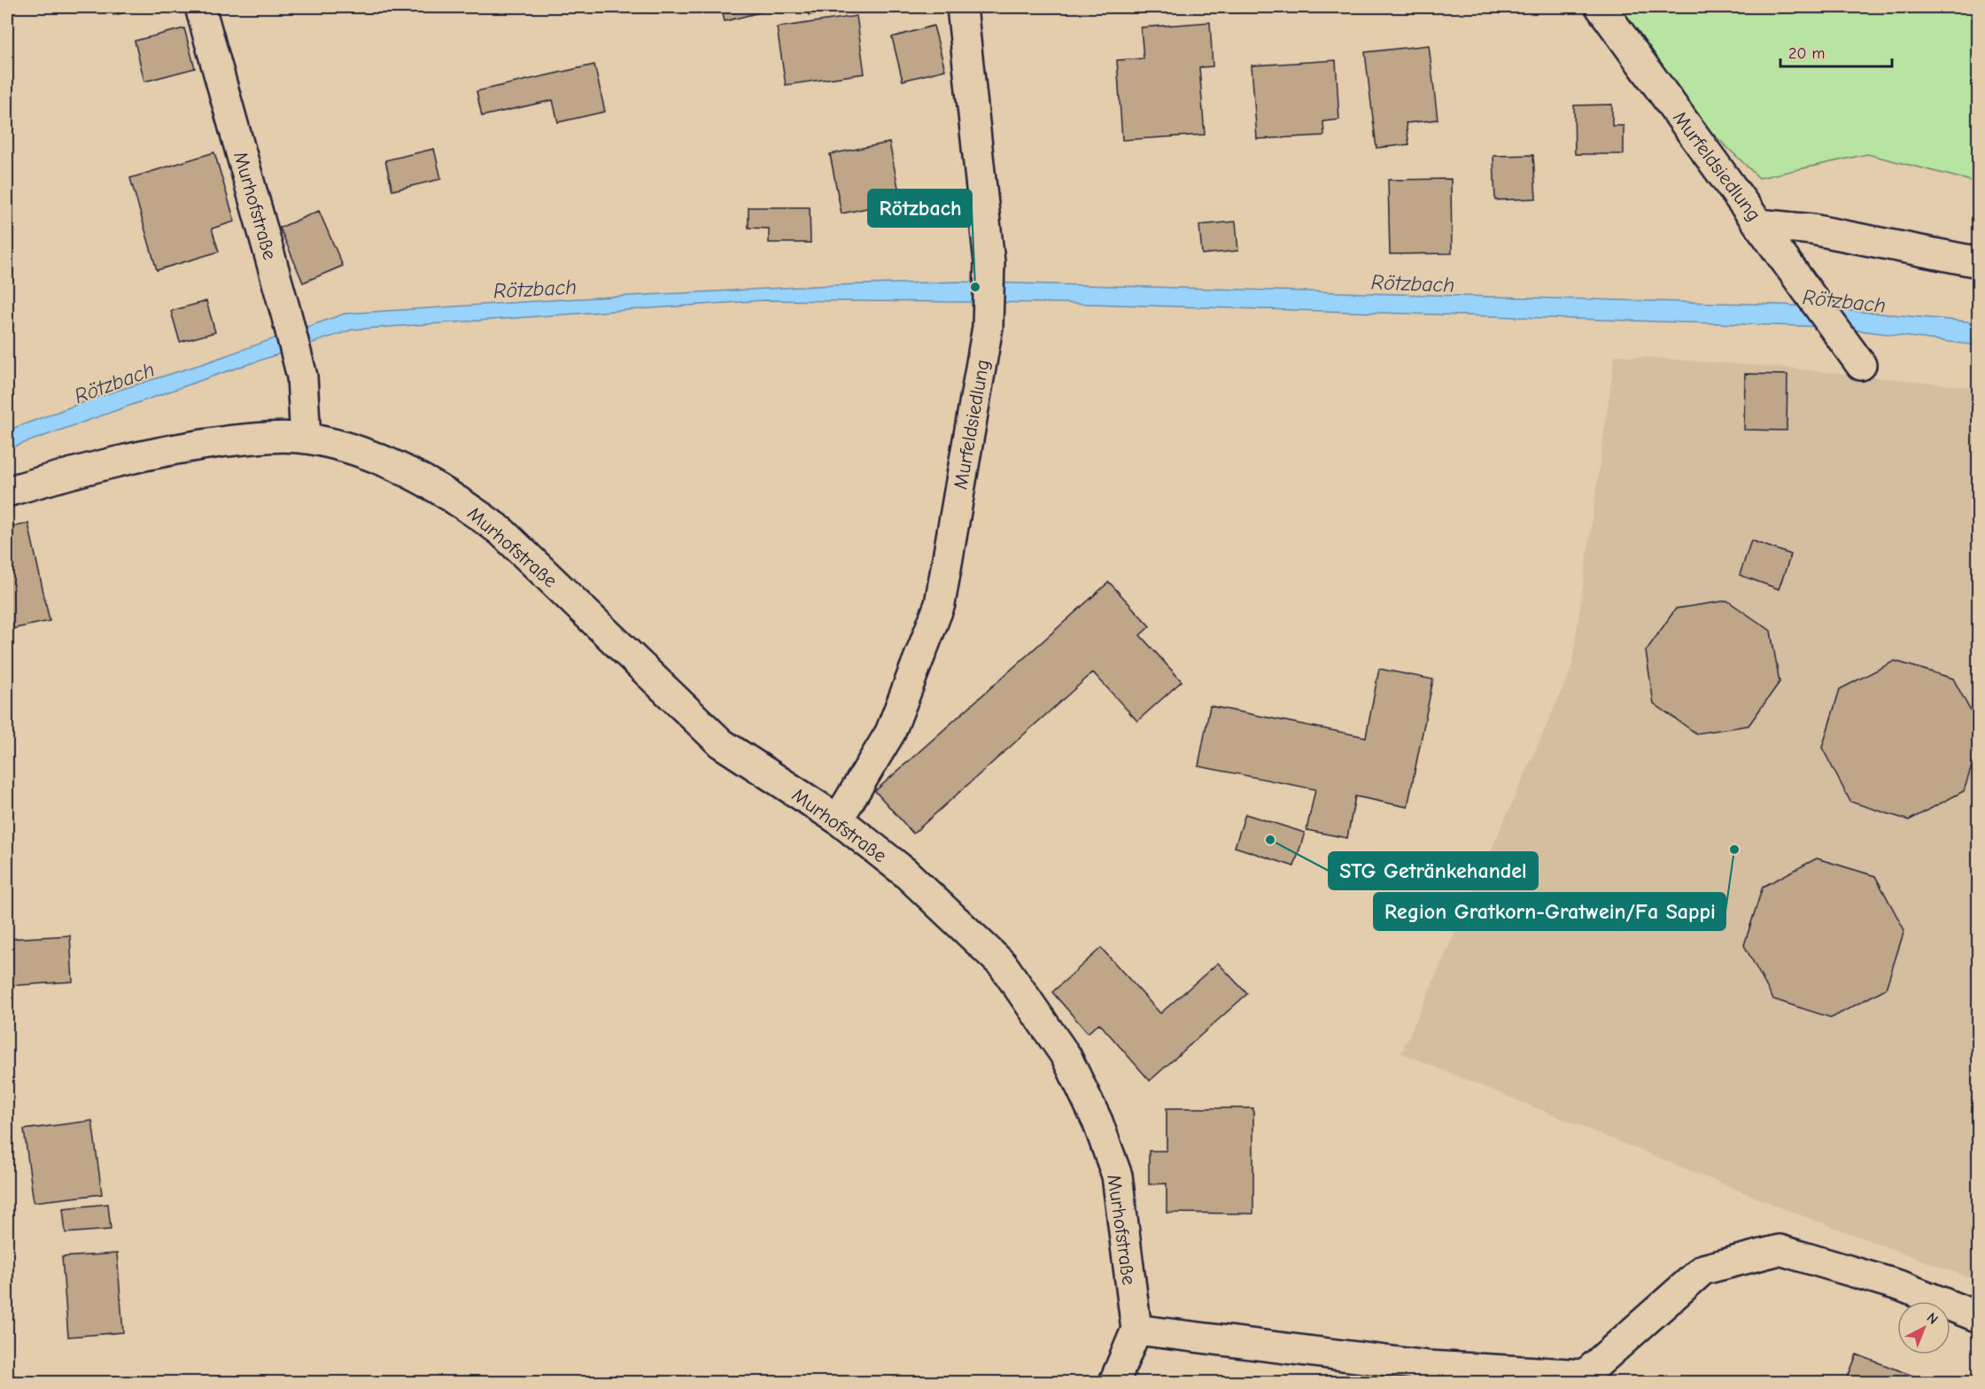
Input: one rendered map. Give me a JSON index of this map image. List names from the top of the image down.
{
  "streets": {
    "street": ["Murfeldsiedlung", "Murhofstraße"]
  },
  "crossings": [
    ["Murfeldsiedlung", "Murhofstraße"]
  ],
  "water": ["Rötzbach"],
  "places": ["Rötzbach", "STG Getränkehandel", "Region Gratkorn-Gratwein/Fa Sappi"],
  "scale_bar": "20 m",
  "north": "top right"
}
